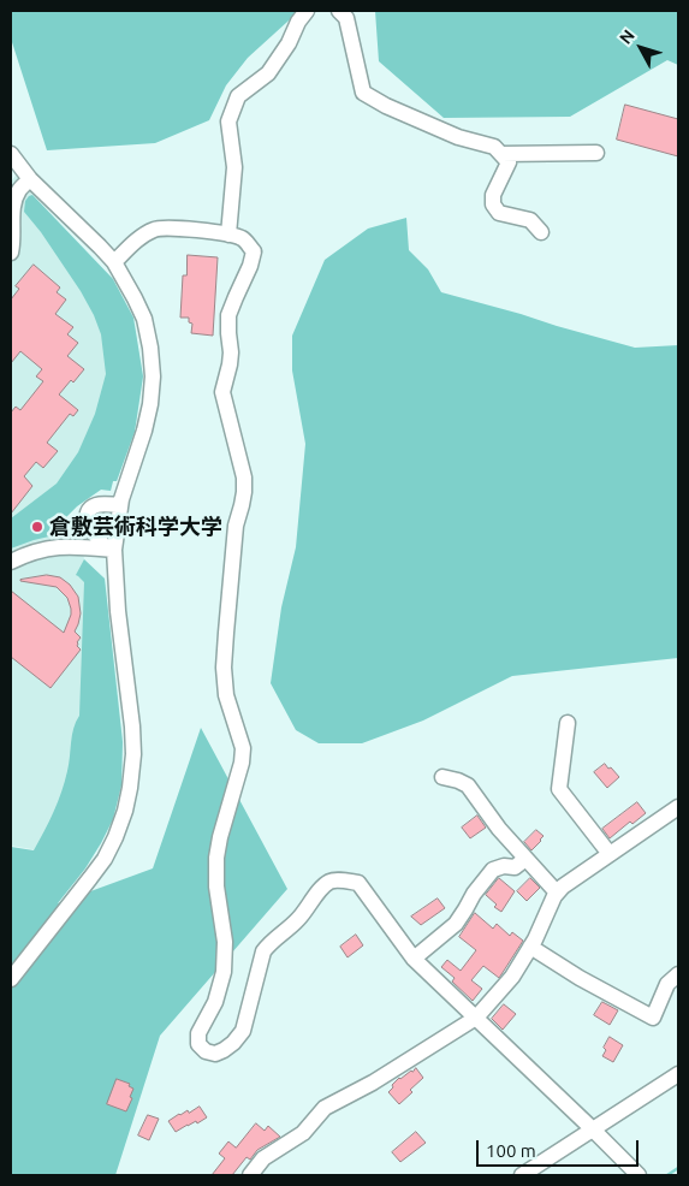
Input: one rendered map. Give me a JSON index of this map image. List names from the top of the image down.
{
  "places": ["倉敷芸術科学大学"],
  "scale_bar": "100 m",
  "north": "top left"
}
